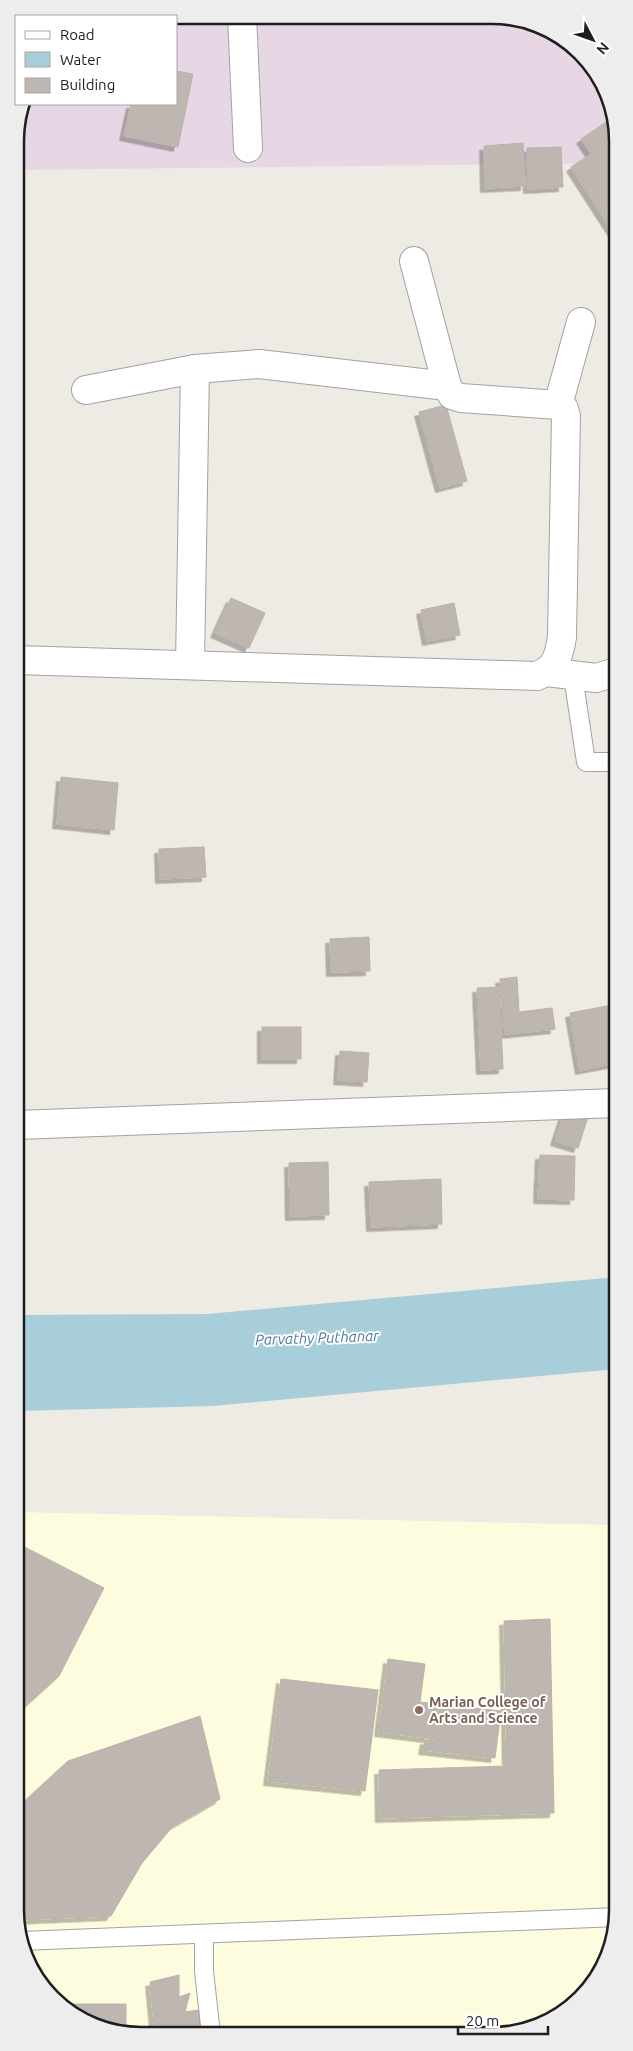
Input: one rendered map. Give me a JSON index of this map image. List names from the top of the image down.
{
  "water": ["Parvathy Puthanar"],
  "places": ["Marian College of Arts and Science"],
  "legend": ["Road", "Water", "Building"],
  "scale_bar": "20 m",
  "north": "bottom right"
}
